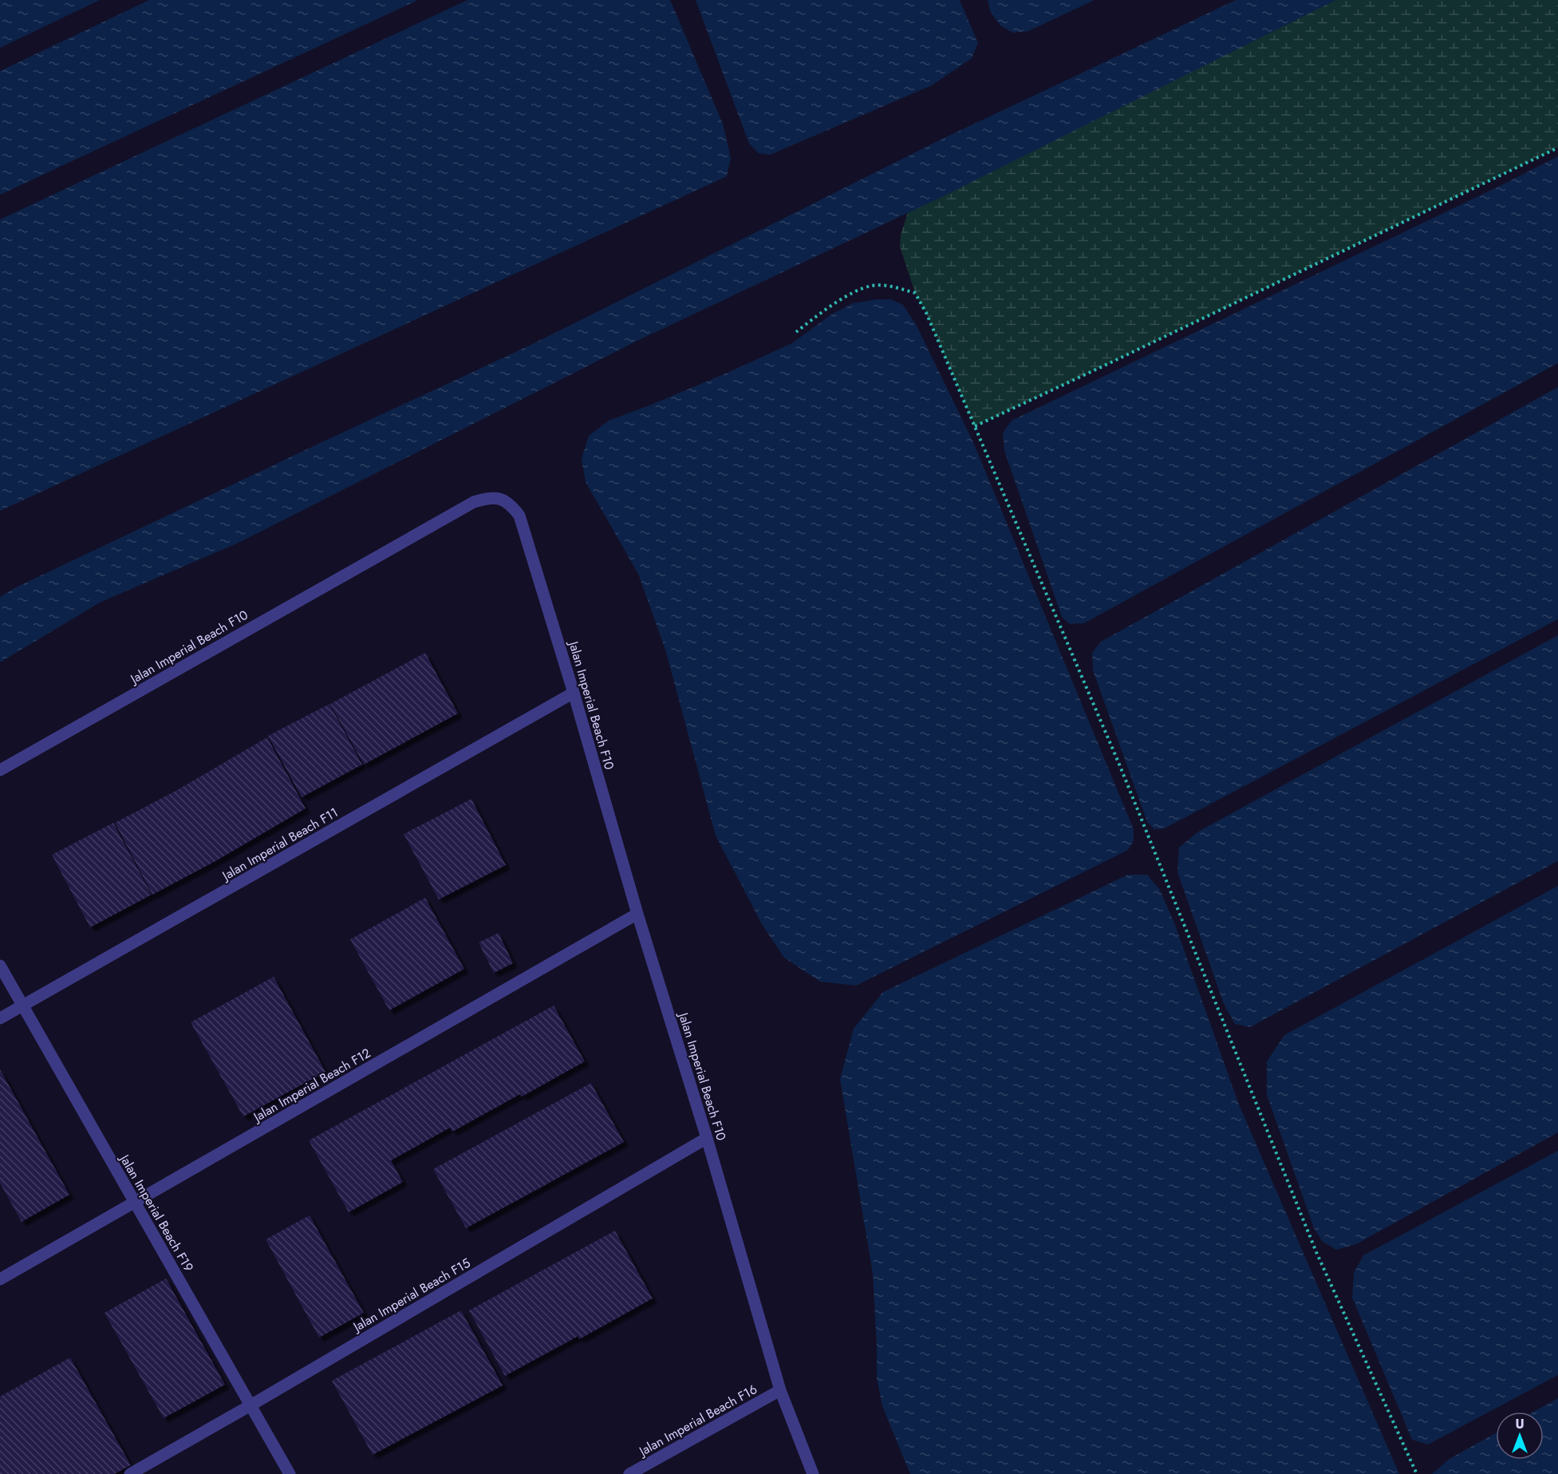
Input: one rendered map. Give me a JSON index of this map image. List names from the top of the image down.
{
  "streets": {
    "street": [
      "Jalan Imperial Beach F10",
      "Jalan Imperial Beach F11",
      "Jalan Imperial Beach F12",
      "Jalan Imperial Beach F19",
      "Jalan Imperial Beach F15",
      "Jalan Imperial Beach F16"
    ]
  },
  "crossings": [
    ["Jalan Imperial Beach F10", "Jalan Imperial Beach F11"],
    ["Jalan Imperial Beach F10", "Jalan Imperial Beach F12"],
    ["Jalan Imperial Beach F10", "Jalan Imperial Beach F15"],
    ["Jalan Imperial Beach F10", "Jalan Imperial Beach F16"],
    ["Jalan Imperial Beach F11", "Jalan Imperial Beach F19"],
    ["Jalan Imperial Beach F12", "Jalan Imperial Beach F19"],
    ["Jalan Imperial Beach F19", "Jalan Imperial Beach F15"]
  ],
  "north": "top"
}
